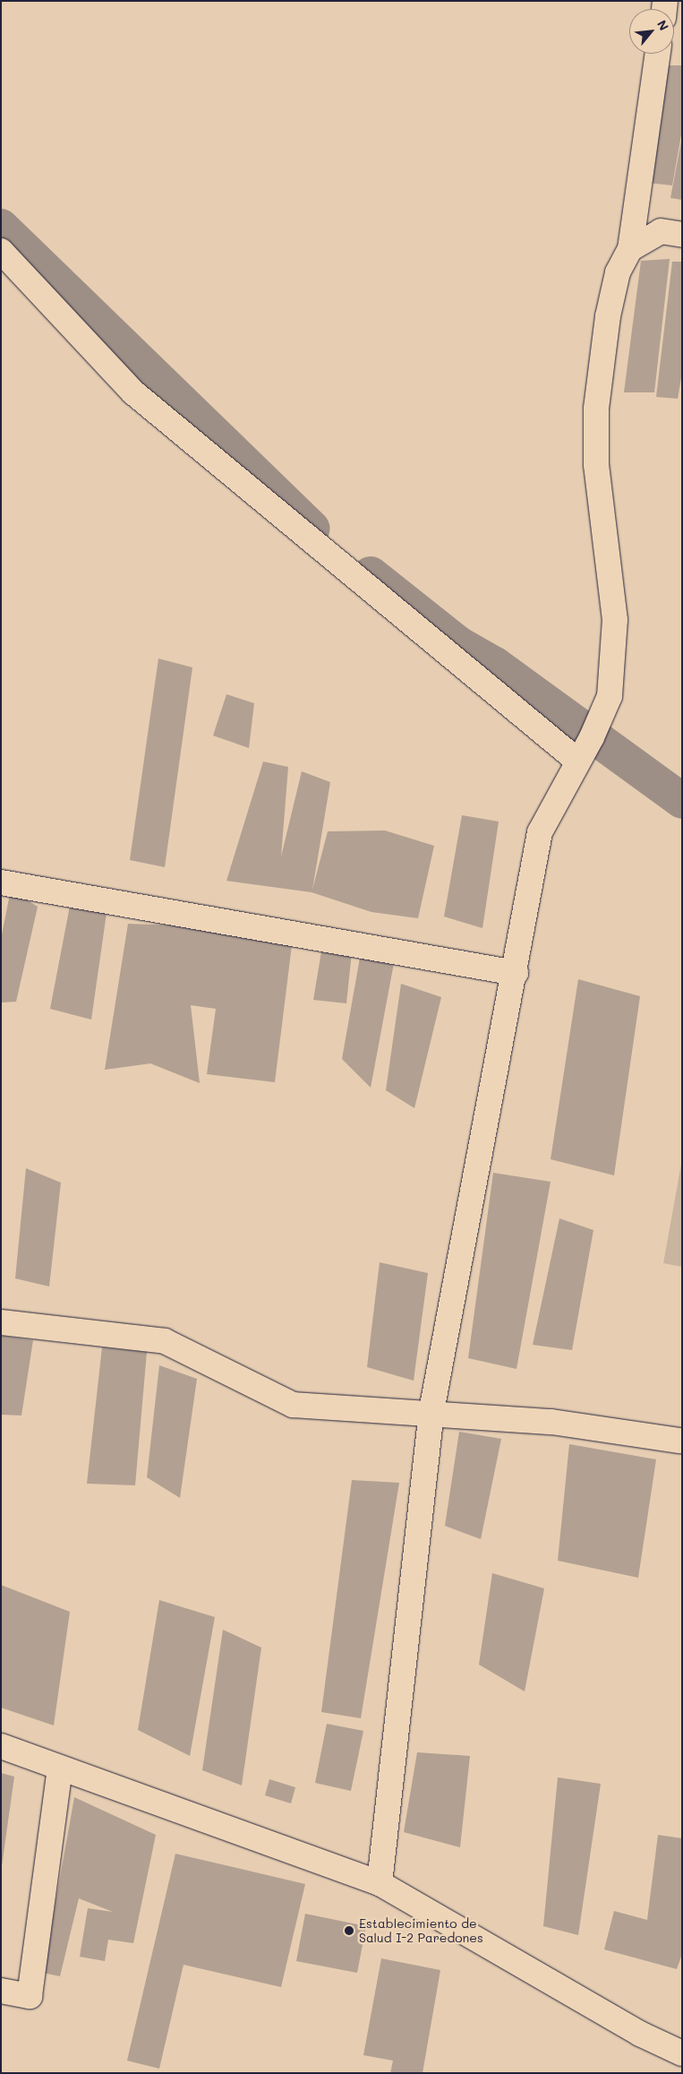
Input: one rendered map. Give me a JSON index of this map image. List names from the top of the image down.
{
  "places": ["Establecimiento de Salud I-2 Paredones"],
  "north": "top right"
}
